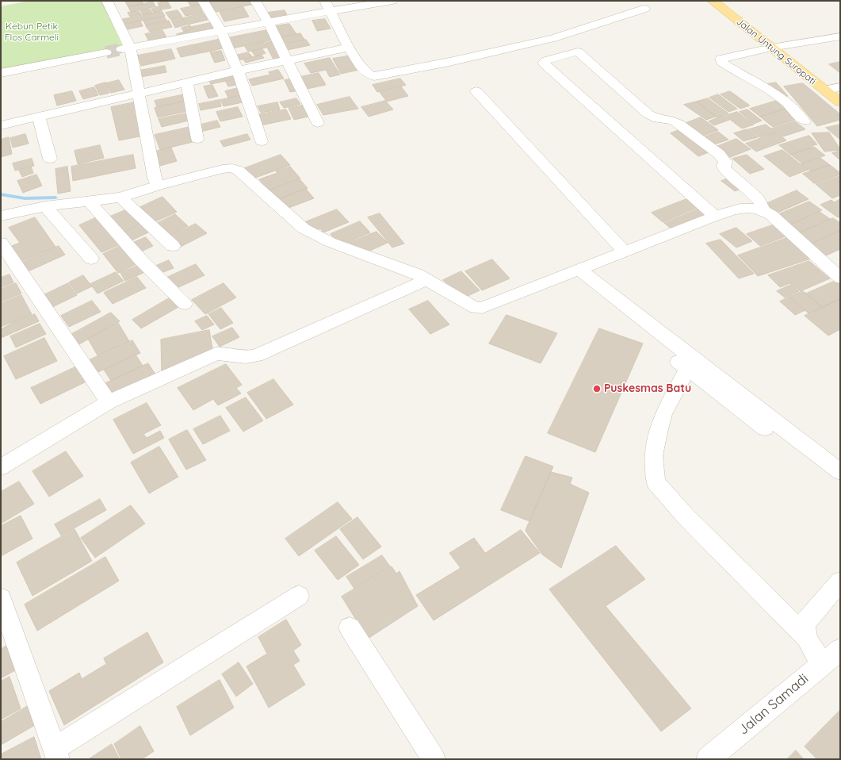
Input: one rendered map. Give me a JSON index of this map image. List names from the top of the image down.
{
  "streets": {
    "main road": ["Jalan Untung Suropati"],
    "street": ["Jalan Samadi"]
  },
  "parks": ["Kebun Petik Flos Carmeli"],
  "places": ["Puskesmas Batu"]
}
